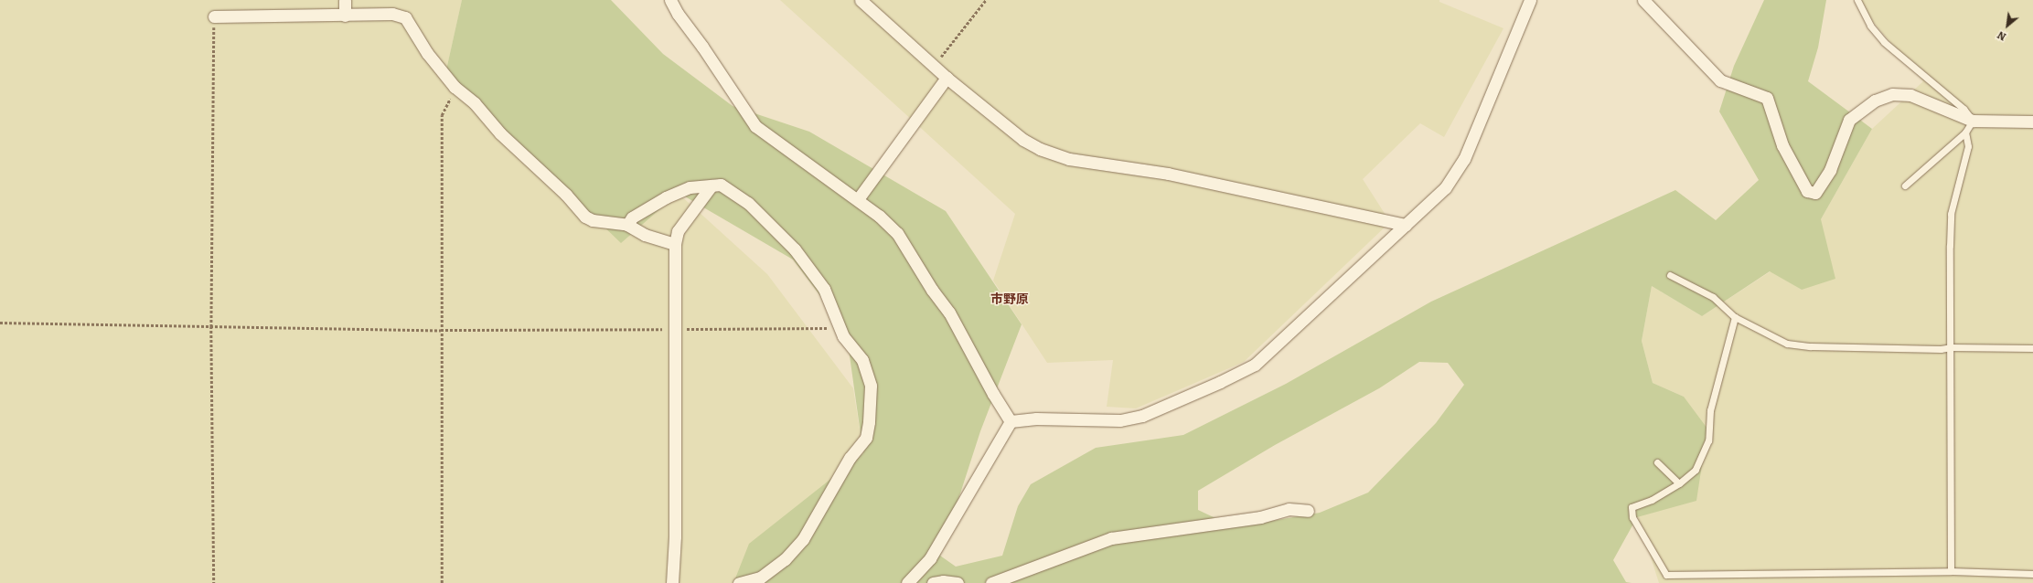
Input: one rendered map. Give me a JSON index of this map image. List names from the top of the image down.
{
  "districts": ["市野原"],
  "north": "bottom left"
}
